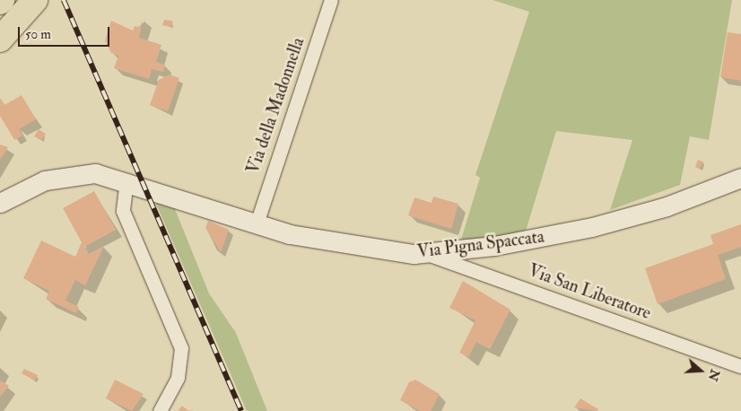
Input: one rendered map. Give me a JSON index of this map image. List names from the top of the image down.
{
  "streets": {
    "main road": ["Via Pigna Spaccata"],
    "street": ["Via della Madonnella", "Via San Liberatore"]
  },
  "crossings": [
    ["Via della Madonnella", "Via Pigna Spaccata"],
    ["Via Pigna Spaccata", "Via San Liberatore"]
  ],
  "scale_bar": "50 m",
  "north": "right"
}
